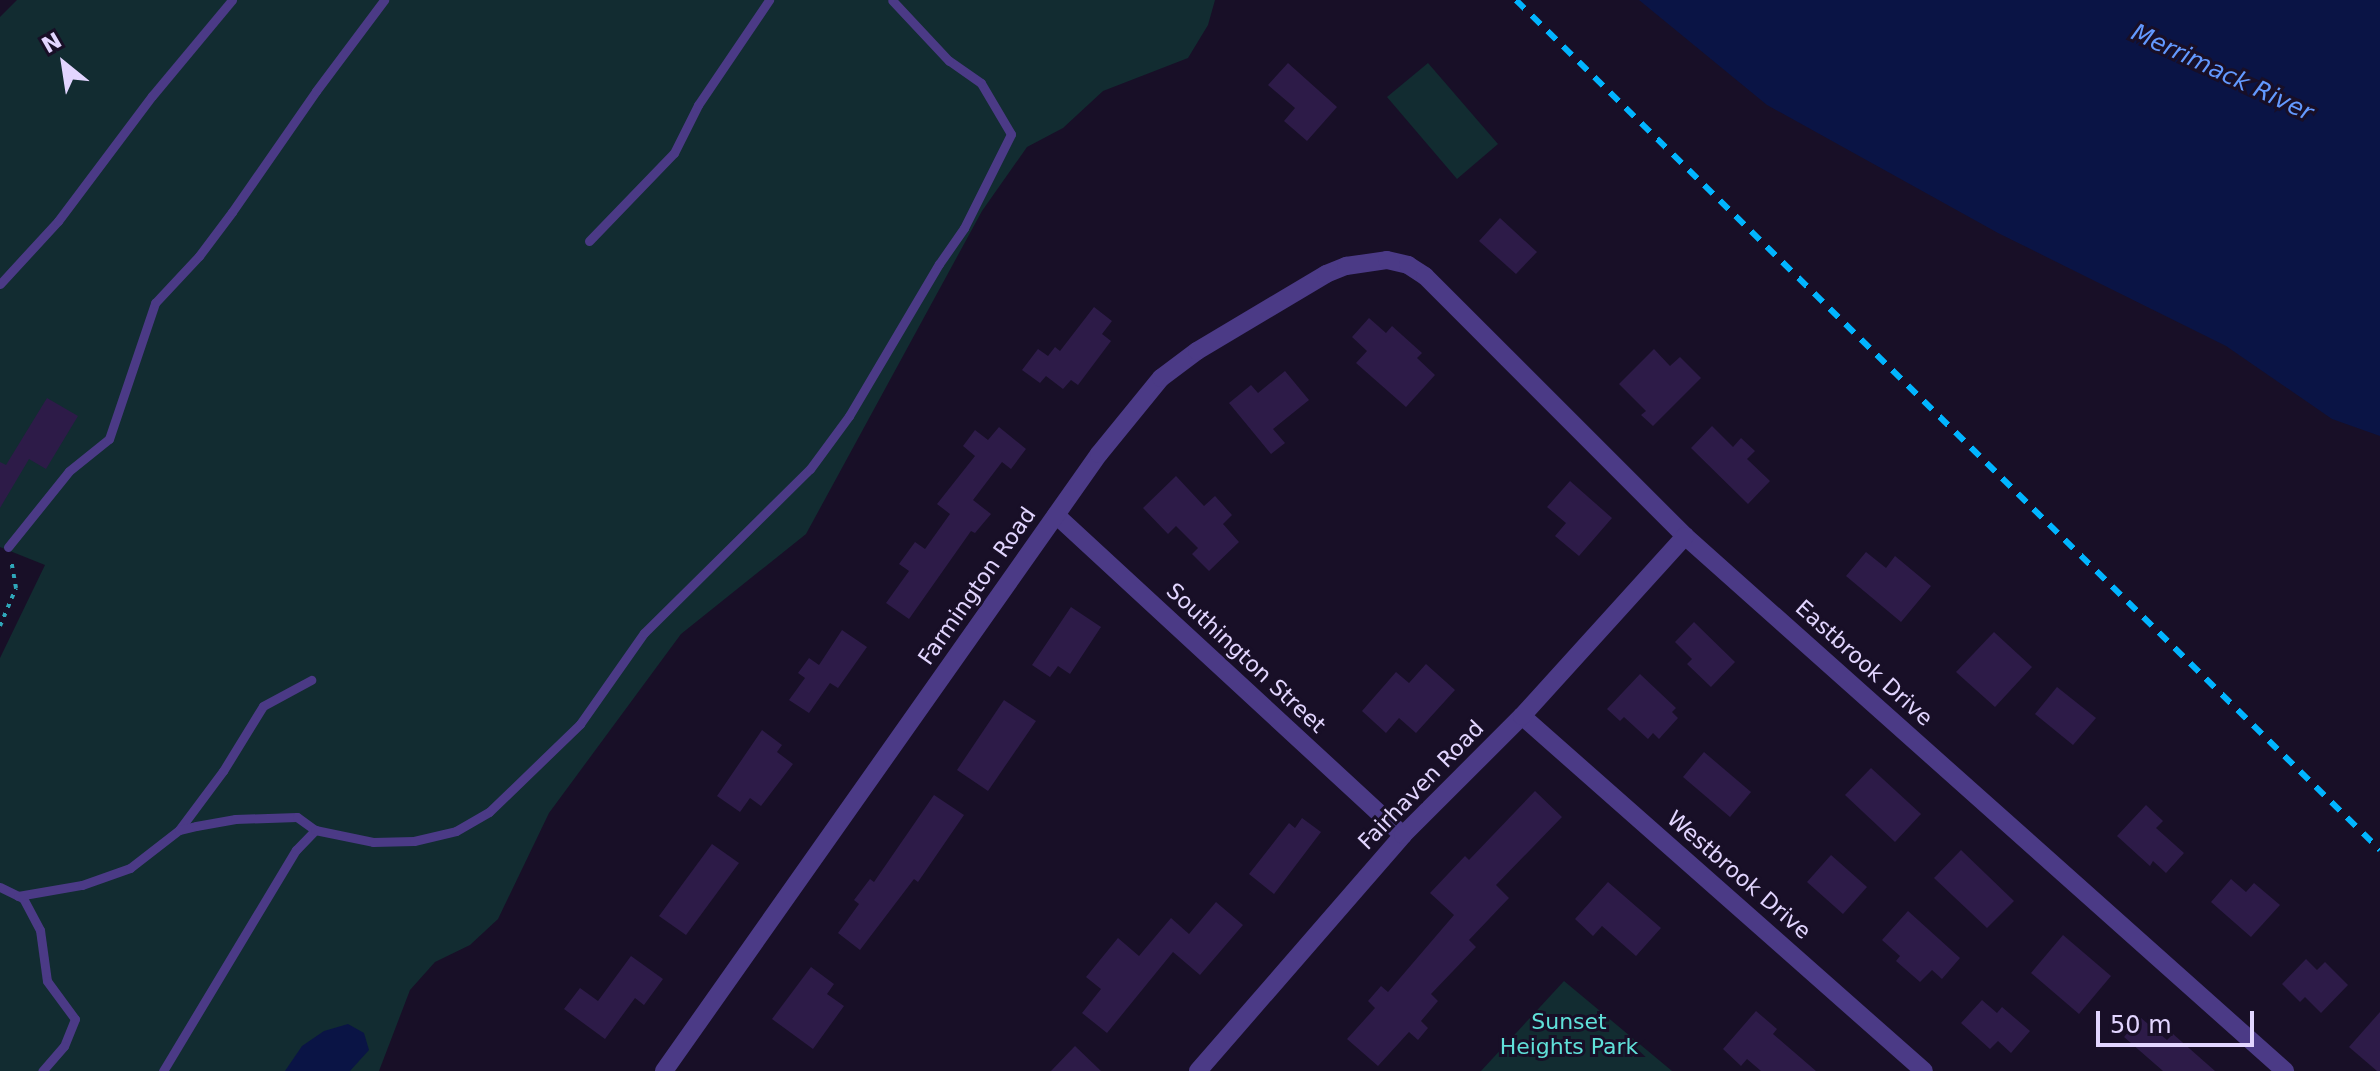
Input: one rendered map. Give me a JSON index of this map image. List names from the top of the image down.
{
  "streets": {
    "street": [
      "Farmington Road",
      "Southington Street",
      "Eastbrook Drive",
      "Fairhaven Road",
      "Westbrook Drive"
    ]
  },
  "crossings": [
    ["Farmington Road", "Southington Street"],
    ["Farmington Road", "Eastbrook Drive"],
    ["Southington Street", "Fairhaven Road"],
    ["Eastbrook Drive", "Fairhaven Road"],
    ["Fairhaven Road", "Westbrook Drive"]
  ],
  "water": ["Merrimack River"],
  "parks": ["Sunset Heights Park"],
  "scale_bar": "50 m",
  "north": "top left"
}
